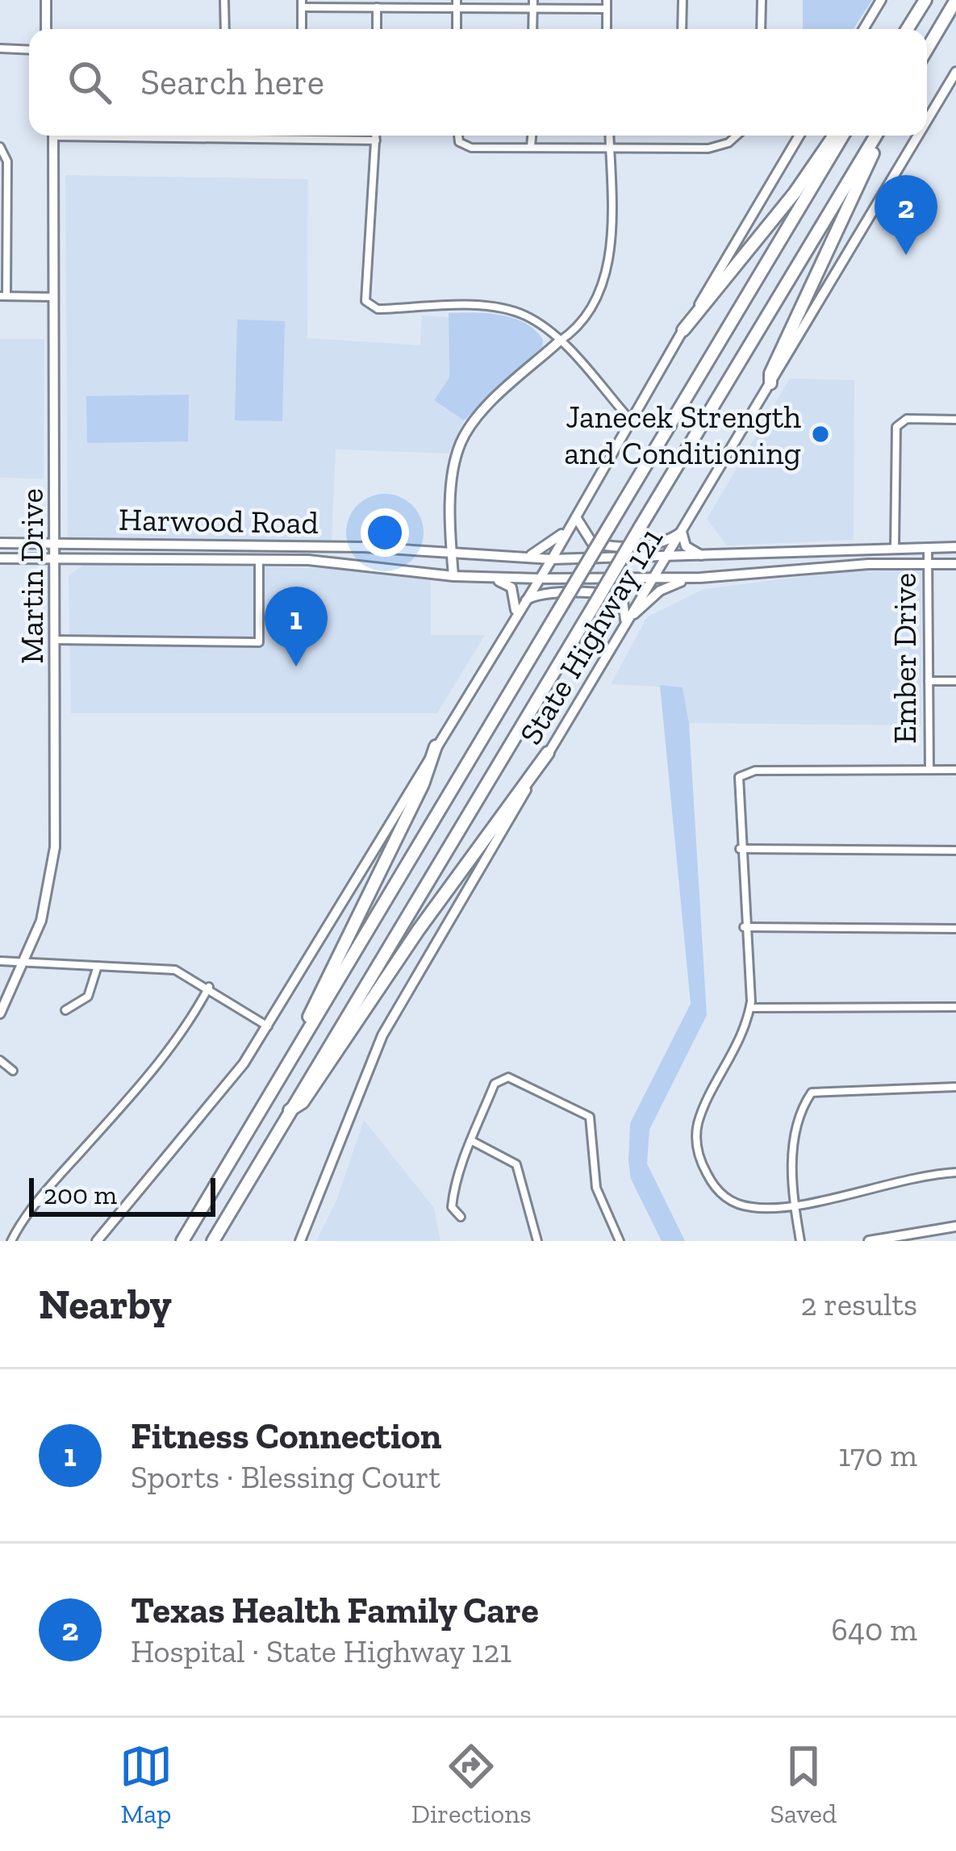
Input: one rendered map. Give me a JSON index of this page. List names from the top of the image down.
{
  "streets": {
    "main road": ["Harwood Road", "Martin Drive", "State Highway 121"],
    "street": ["Ember Drive"]
  },
  "crossings": [
    ["Harwood Road", "Martin Drive"],
    ["Harwood Road", "State Highway 121"],
    ["Harwood Road", "Ember Drive"]
  ],
  "places": ["Janecek Strength and Conditioning"],
  "scale_bar": "200 m",
  "page": {
    "search": "Search here",
    "pins": ["2", "1"],
    "scale": "200 m",
    "heading": ["Nearby", "2 results"],
    "list": [
      {
        "mark": "1",
        "name": "Fitness Connection",
        "note": "Sports · Blessing Court",
        "value": "170 m"
      },
      {
        "mark": "2",
        "name": "Texas Health Family Care",
        "note": "Hospital · State Highway 121",
        "value": "640 m"
      }
    ],
    "nav": ["Map", "Directions", "Saved"]
  }
}
